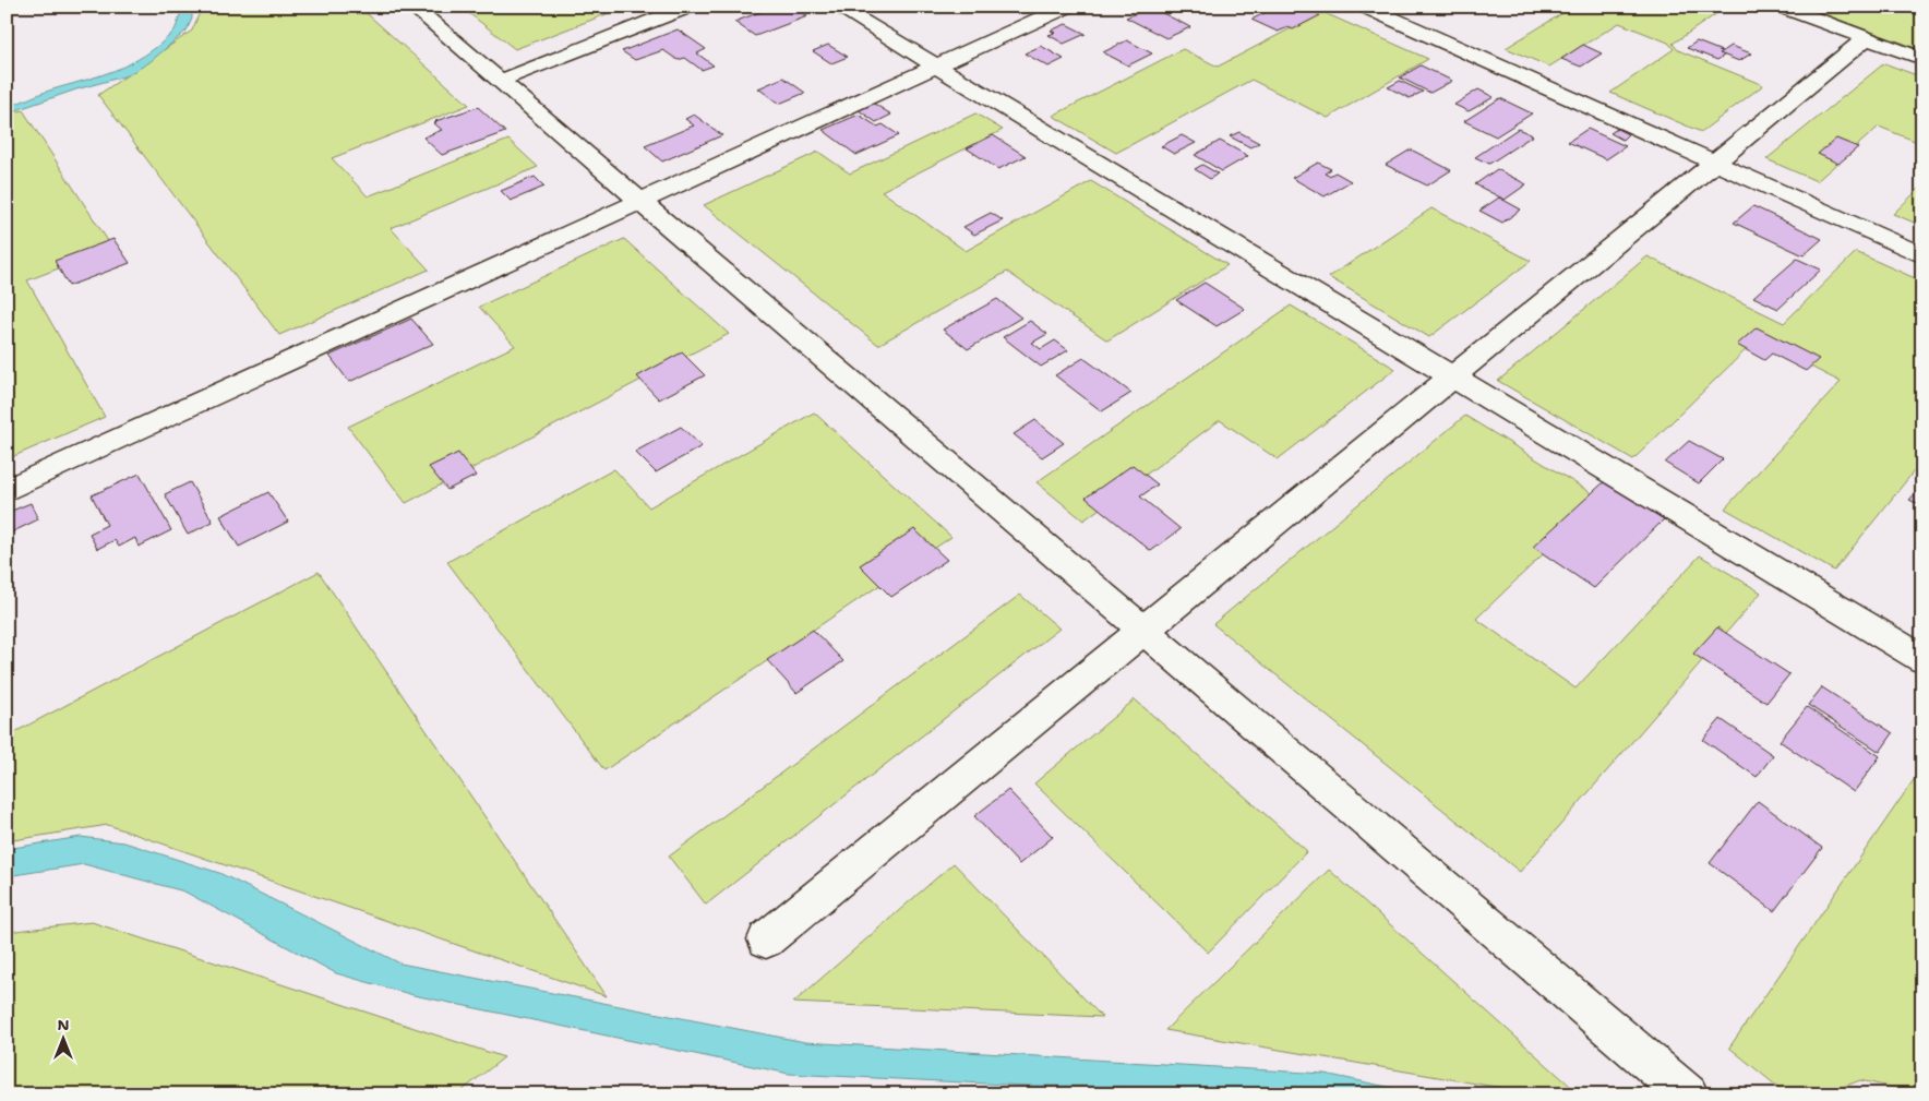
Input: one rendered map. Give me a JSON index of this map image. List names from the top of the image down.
{
  "north": "top"
}
